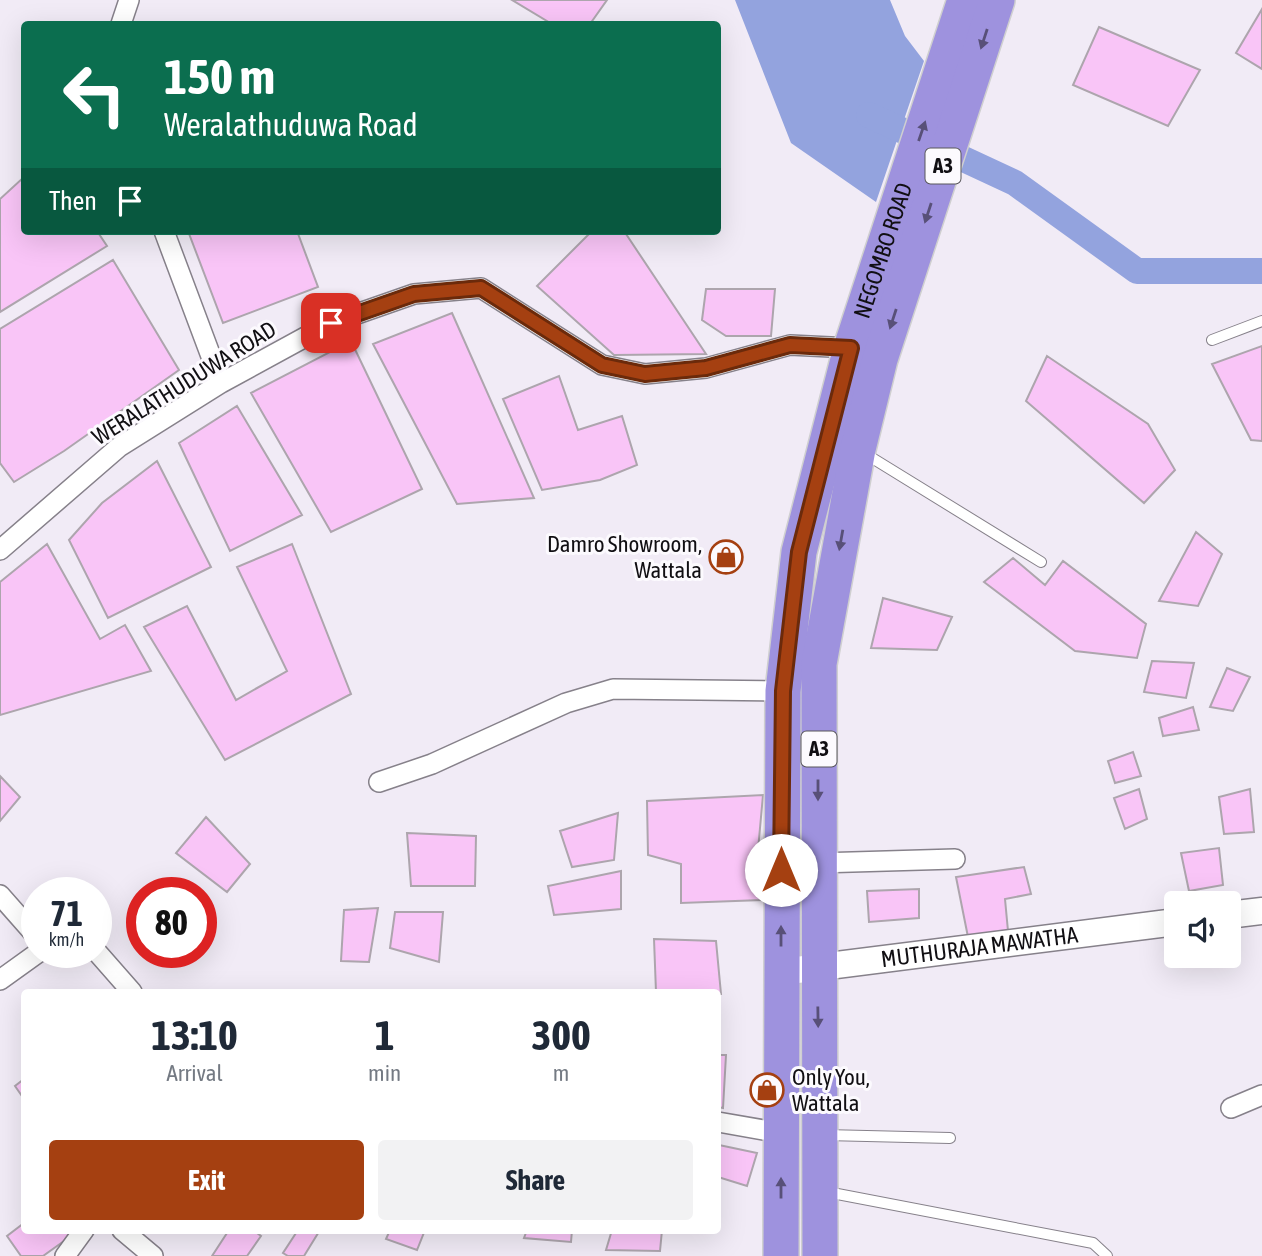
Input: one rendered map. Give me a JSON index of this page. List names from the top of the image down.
{
  "streets": {
    "highway": ["A3", "NEGOMBO ROAD"],
    "street": ["WERALATHUDUWA ROAD", "MUTHURAJA MAWATHA"]
  },
  "crossings": [
    ["NEGOMBO ROAD", "WERALATHUDUWA ROAD"],
    ["NEGOMBO ROAD", "MUTHURAJA MAWATHA"]
  ],
  "places": {
    "shop": ["Damro Showroom, Wattala", "Only You, Wattala"]
  },
  "page": {
    "turn": ["150 m", "Weralathuduwa Road"],
    "then": "Then",
    "speed": "71 km/h",
    "limit": "80",
    "eta": [
      "13:10",
      "Arrival",
      "1",
      "min",
      "300",
      "m"
    ],
    "buttons": ["Exit", "Share"]
  }
}
